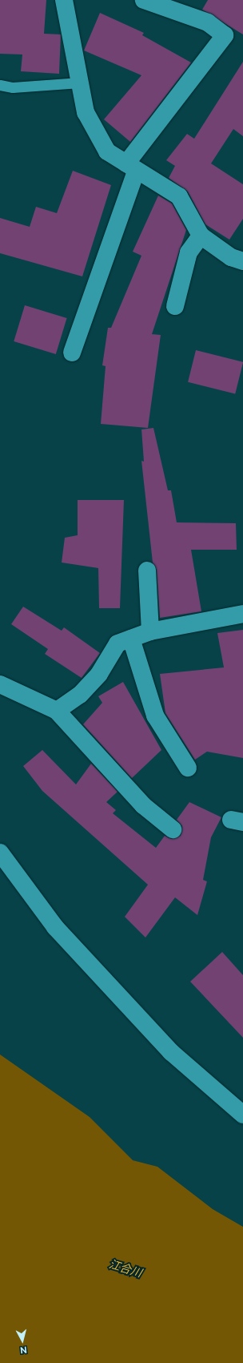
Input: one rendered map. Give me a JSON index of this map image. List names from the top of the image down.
{
  "water": ["江合川"],
  "north": "bottom"
}
